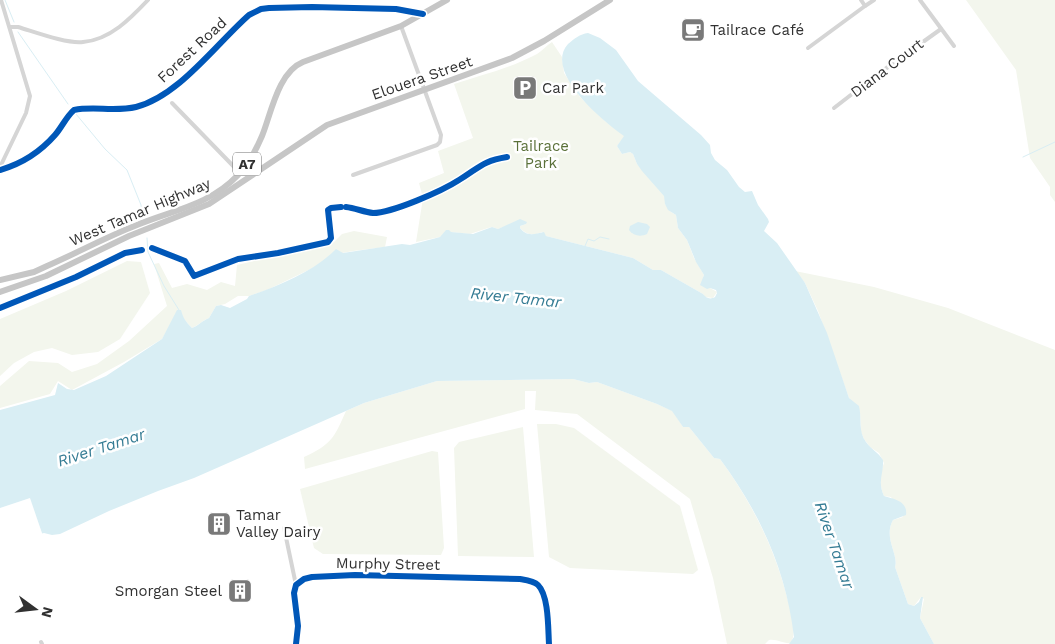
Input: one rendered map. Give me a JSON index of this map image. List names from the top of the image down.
{
  "streets": {
    "highway": ["Elouera Street", "A7", "West Tamar Highway"],
    "street": ["Forest Road", "Diana Court", "Murphy Street"]
  },
  "crossings": [
    ["Forest Road", "West Tamar Highway"],
    ["Elouera Street", "West Tamar Highway"]
  ],
  "water": ["River Tamar"],
  "parks": ["Tailrace Park"],
  "places": {
    "cafe": ["Tailrace Café"],
    "parking": ["Car Park"],
    "building": ["Tamar Valley Dairy", "Smorgan Steel"]
  },
  "north": "right"
}
